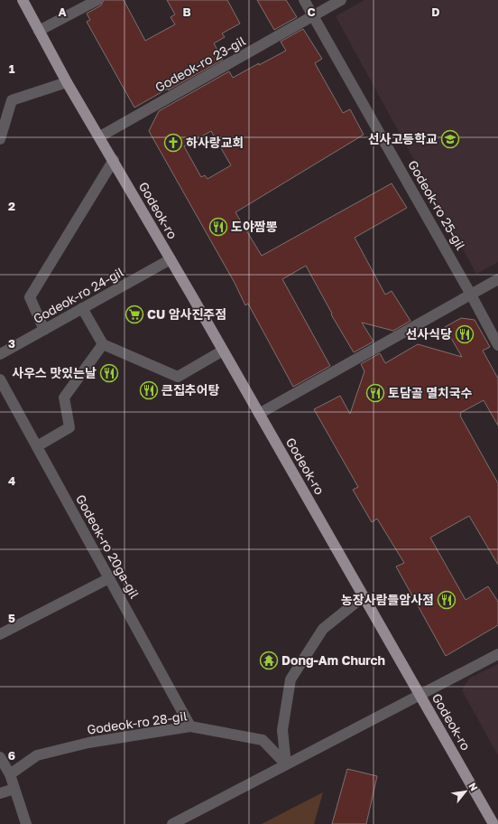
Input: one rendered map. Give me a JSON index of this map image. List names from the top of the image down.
{
  "streets": {
    "main road": ["Godeok-ro"],
    "street": [
      "Godeok-ro 23-gil",
      "Godeok-ro 25-gil",
      "Godeok-ro 24-gil",
      "Godeok-ro 20ga-gil",
      "Godeok-ro 28-gil"
    ]
  },
  "crossings": [
    ["Godeok-ro 23-gil", "Godeok-ro 25-gil"],
    ["Godeok-ro 23-gil", "Godeok-ro"],
    ["Godeok-ro", "Godeok-ro 24-gil"],
    ["Godeok-ro 20ga-gil", "Godeok-ro 28-gil"]
  ],
  "places": {
    "school or university": ["선사고등학교"],
    "church": ["하사랑교회"],
    "restaurant": [
      "도야짬뽕",
      "선사식당",
      "사우스 맛있는날",
      "큰집추어탕",
      "토담골 멸치국수",
      "농장사람들암사점"
    ],
    "supermarket": ["CU 암사진주점"],
    "temple": ["Dong-Am Church"]
  },
  "north": "top right",
  "grid": {
    "columns": [
      "A",
      "B",
      "C",
      "D"
    ],
    "rows": [
      "1",
      "2",
      "3",
      "4",
      "5",
      "6"
    ]
  }
}
